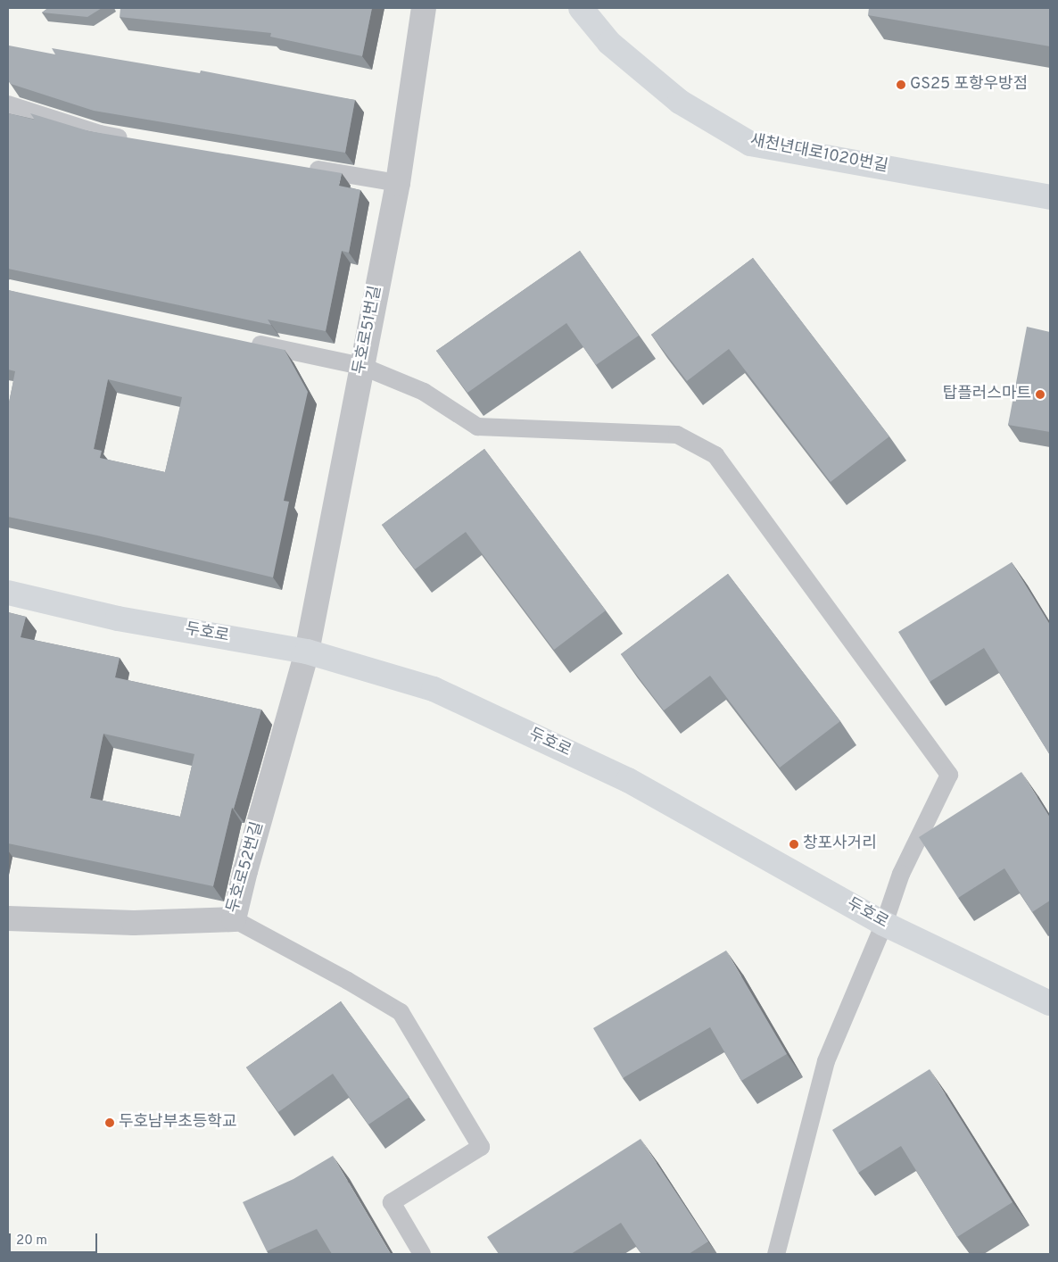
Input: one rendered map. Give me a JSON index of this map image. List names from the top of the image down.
{
  "streets": {
    "street": [
      "새천년대로1020번길",
      "두호로51번길",
      "두호로",
      "두호로52번길"
    ]
  },
  "crossings": [
    ["두호로51번길", "두호로"],
    ["두호로51번길", "두호로52번길"],
    ["두호로", "두호로52번길"]
  ],
  "places": [
    "GS25 포항우방점",
    "탑플러스마트",
    "창포사거리",
    "두호남부초등학교"
  ],
  "scale_bar": "20 m"
}
